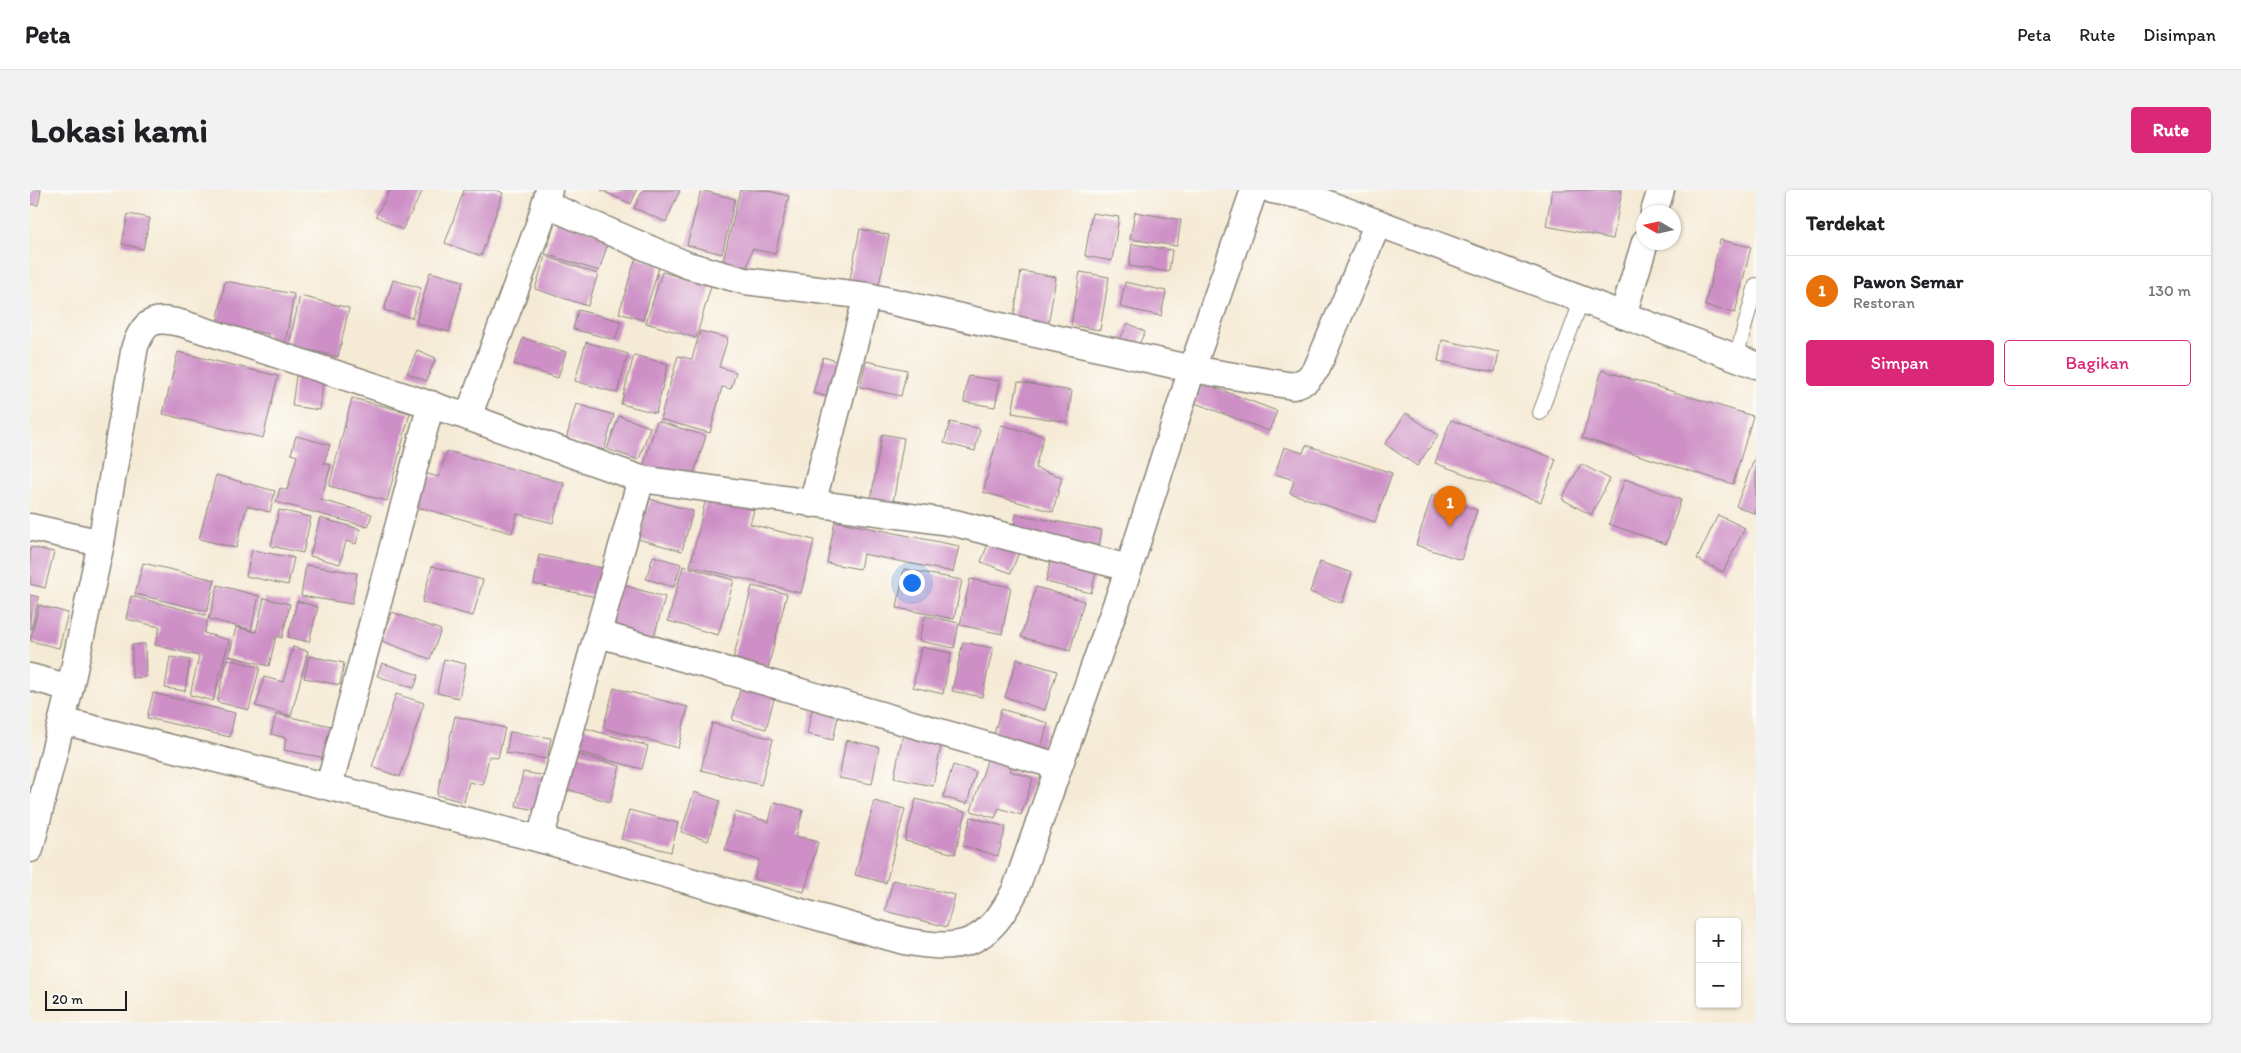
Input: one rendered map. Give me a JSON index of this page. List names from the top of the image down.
{
  "scale_bar": "20 m",
  "north": "left",
  "page": {
    "header": "Peta",
    "nav": ["Peta", "Rute", "Disimpan"],
    "buttons": [
      "Rute",
      ["Simpan", "Bagikan"]
    ],
    "title": "Lokasi kami",
    "heading": "Terdekat",
    "list": [
      {
        "mark": "1",
        "name": "Pawon Semar",
        "note": "Restoran",
        "value": "130 m"
      }
    ],
    "pins": "1",
    "map_buttons": ["+", "−"],
    "scale": "20 m"
  }
}
